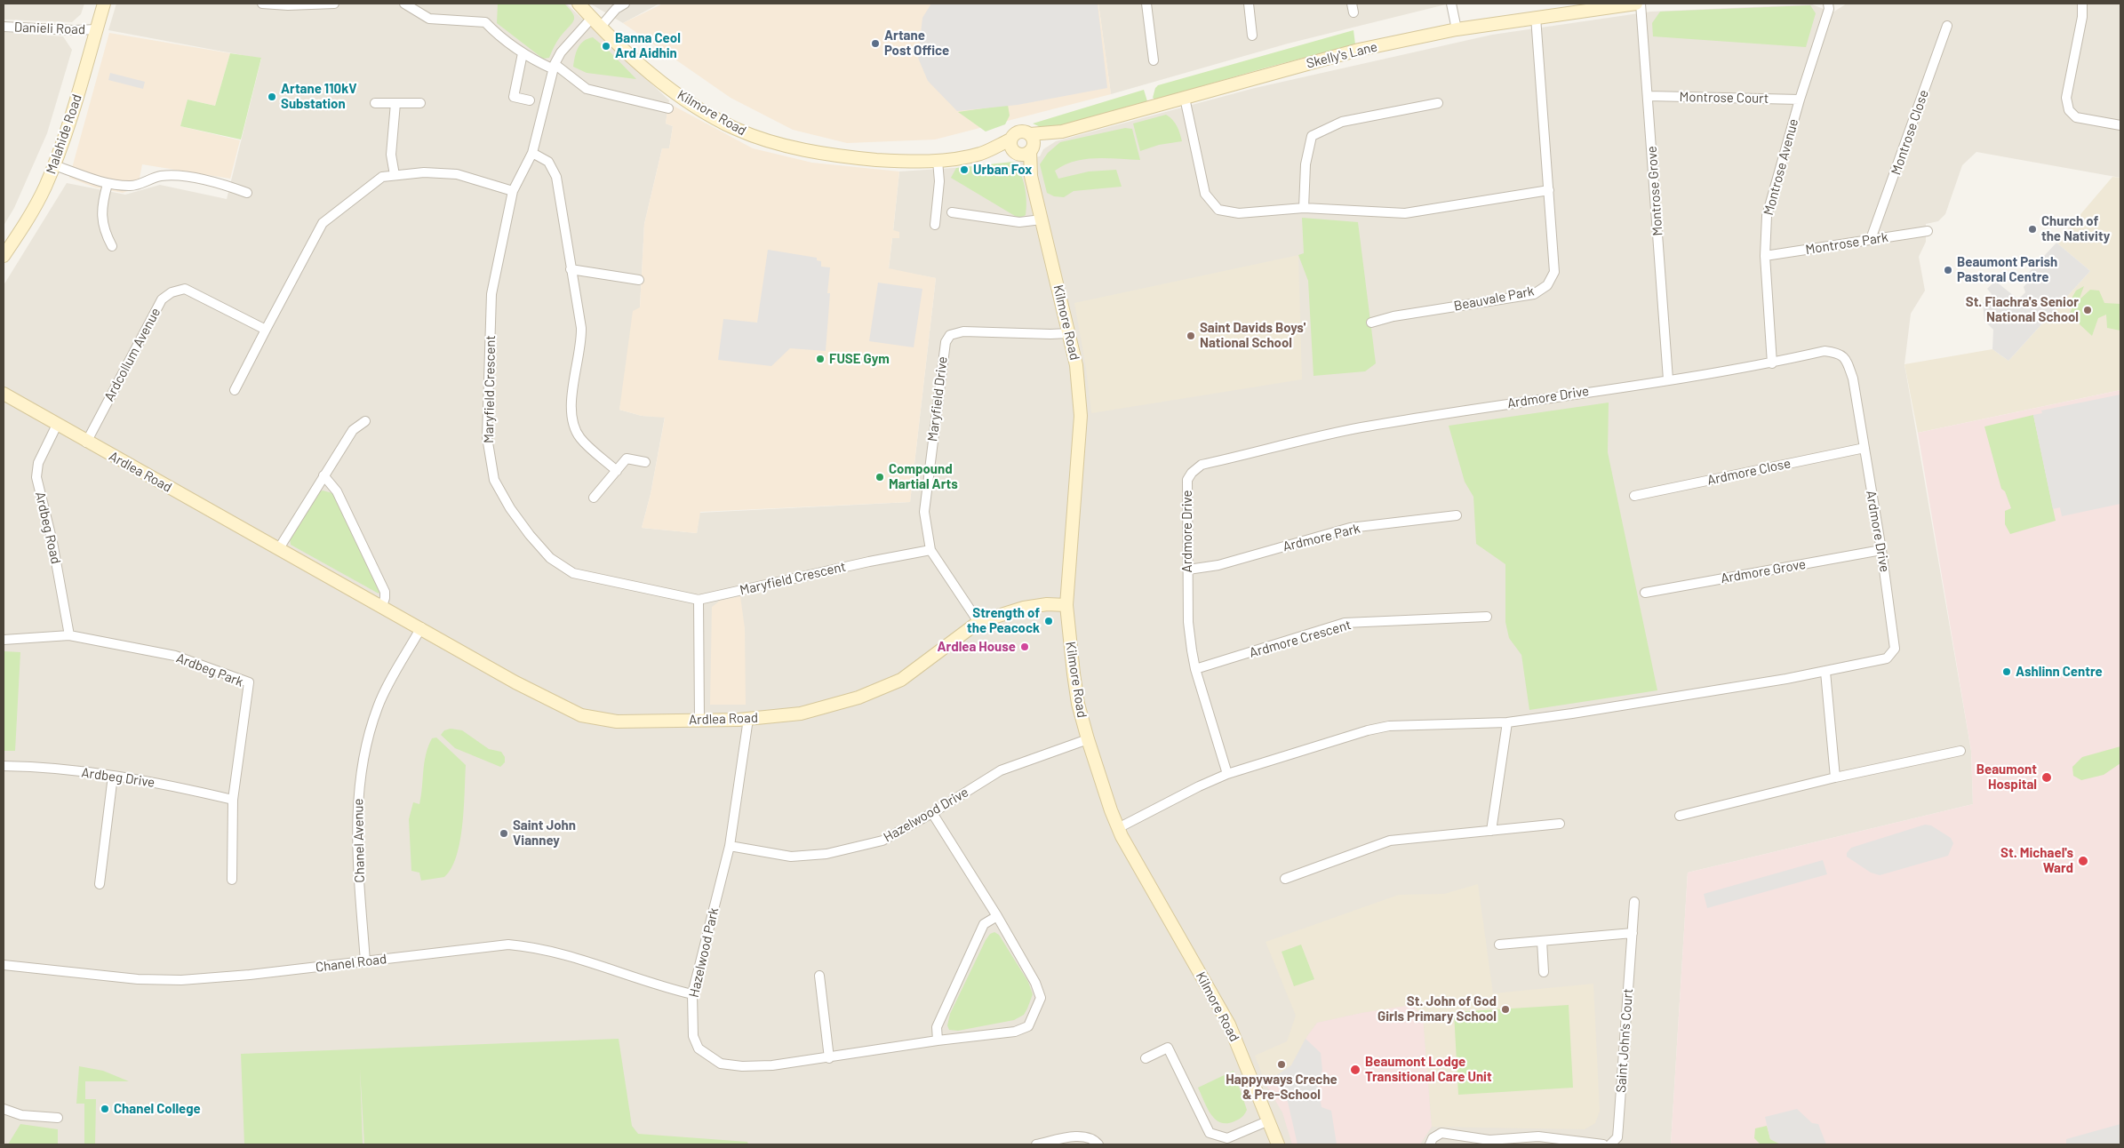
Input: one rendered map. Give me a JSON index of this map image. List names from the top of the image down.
{
  "streets": {
    "street": [
      "Danieli Road",
      "Skelly's Lane",
      "Montrose Court",
      "Kilmore Road",
      "Montrose Close",
      "Malahide Road",
      "Montrose Avenue",
      "Montrose Grove",
      "Montrose Park",
      "Beauvale Park",
      "Ardcollum Avenue",
      "Maryfield Crescent",
      "Ardmore Drive",
      "Maryfield Drive",
      "Ardlea Road",
      "Ardmore Close",
      "Ardbeg Road",
      "Ardmore Park",
      "Ardmore Grove",
      "Ardmore Crescent",
      "Ardbeg Park",
      "Ardbeg Drive",
      "Hazelwood Drive",
      "Chanel Avenue",
      "Hazelwood Park",
      "Chanel Road",
      "Saint John's Court"
    ]
  },
  "crossings": [
    ["Danieli Road", "Malahide Road"],
    ["Skelly's Lane", "Kilmore Road"],
    ["Skelly's Lane", "Beauvale Park"],
    ["Montrose Court", "Montrose Avenue"],
    ["Montrose Court", "Montrose Grove"],
    ["Kilmore Road", "Maryfield Crescent"],
    ["Kilmore Road", "Ardmore Drive"],
    ["Kilmore Road", "Maryfield Drive"],
    ["Kilmore Road", "Ardlea Road"],
    ["Kilmore Road", "Hazelwood Drive"],
    ["Montrose Close", "Montrose Park"],
    ["Montrose Avenue", "Montrose Park"],
    ["Montrose Avenue", "Ardmore Drive"],
    ["Montrose Grove", "Ardmore Drive"],
    ["Ardcollum Avenue", "Ardlea Road"],
    ["Maryfield Crescent", "Maryfield Drive"],
    ["Ardmore Drive", "Ardmore Close"],
    ["Ardmore Drive", "Ardmore Park"],
    ["Ardmore Drive", "Ardmore Grove"],
    ["Ardmore Drive", "Ardmore Crescent"],
    ["Maryfield Drive", "Ardlea Road"],
    ["Ardlea Road", "Ardbeg Road"],
    ["Ardlea Road", "Chanel Avenue"],
    ["Ardlea Road", "Hazelwood Park"],
    ["Ardbeg Road", "Ardbeg Park"],
    ["Ardbeg Park", "Ardbeg Drive"],
    ["Hazelwood Drive", "Hazelwood Park"],
    ["Chanel Avenue", "Chanel Road"],
    ["Hazelwood Park", "Chanel Road"]
  ],
  "places": [
    "Artane Post Office",
    "Banna Ceol Ard Aidhin",
    "Artane 110kV Substation",
    "Urban Fox",
    "Church of the Nativity",
    "Beaumont Parish Pastoral Centre",
    "St. Fiachra's Senior National School",
    "Saint Davids Boys' National School",
    "FUSE Gym",
    "Compound Martial Arts",
    "Strength of the Peacock",
    "Ardlea House",
    "Ashlinn Centre",
    "Beaumont Hospital",
    "Saint John Vianney",
    "St. Michael's Ward",
    "St. John of God Girls Primary School",
    "Happyways Creche & Pre-School",
    "Beaumont Lodge Transitional Care Unit",
    "Chanel College"
  ]
}
